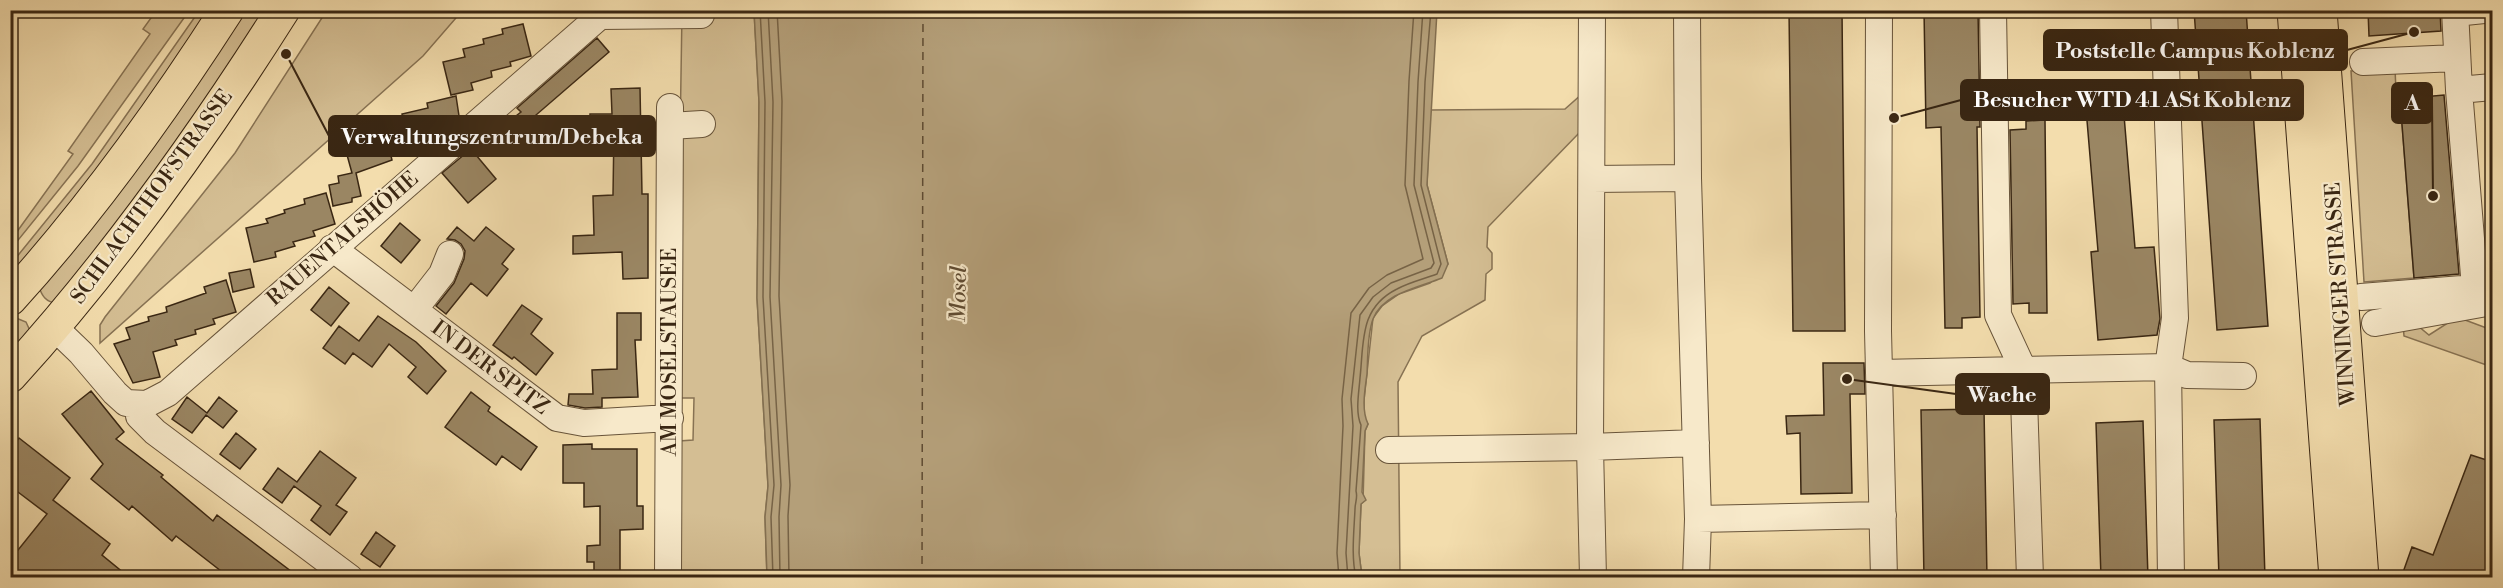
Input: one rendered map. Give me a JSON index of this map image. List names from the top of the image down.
{
  "streets": {
    "main road": ["SCHLACHTHOFSTRASSE", "WINNINGER STRASSE"],
    "street": ["RAUENTALSHÖHE", "AM MOSELSTAUSEE", "IN DER SPITZ"]
  },
  "crossings": [
    ["RAUENTALSHÖHE", "IN DER SPITZ"],
    ["AM MOSELSTAUSEE", "IN DER SPITZ"]
  ],
  "water": ["Mosel"],
  "places": [
    "Poststelle Campus Koblenz",
    "Verwaltungszentrum/Debeka",
    "Besucher WTD 41 ASt Koblenz",
    "A",
    "Wache"
  ]
}
